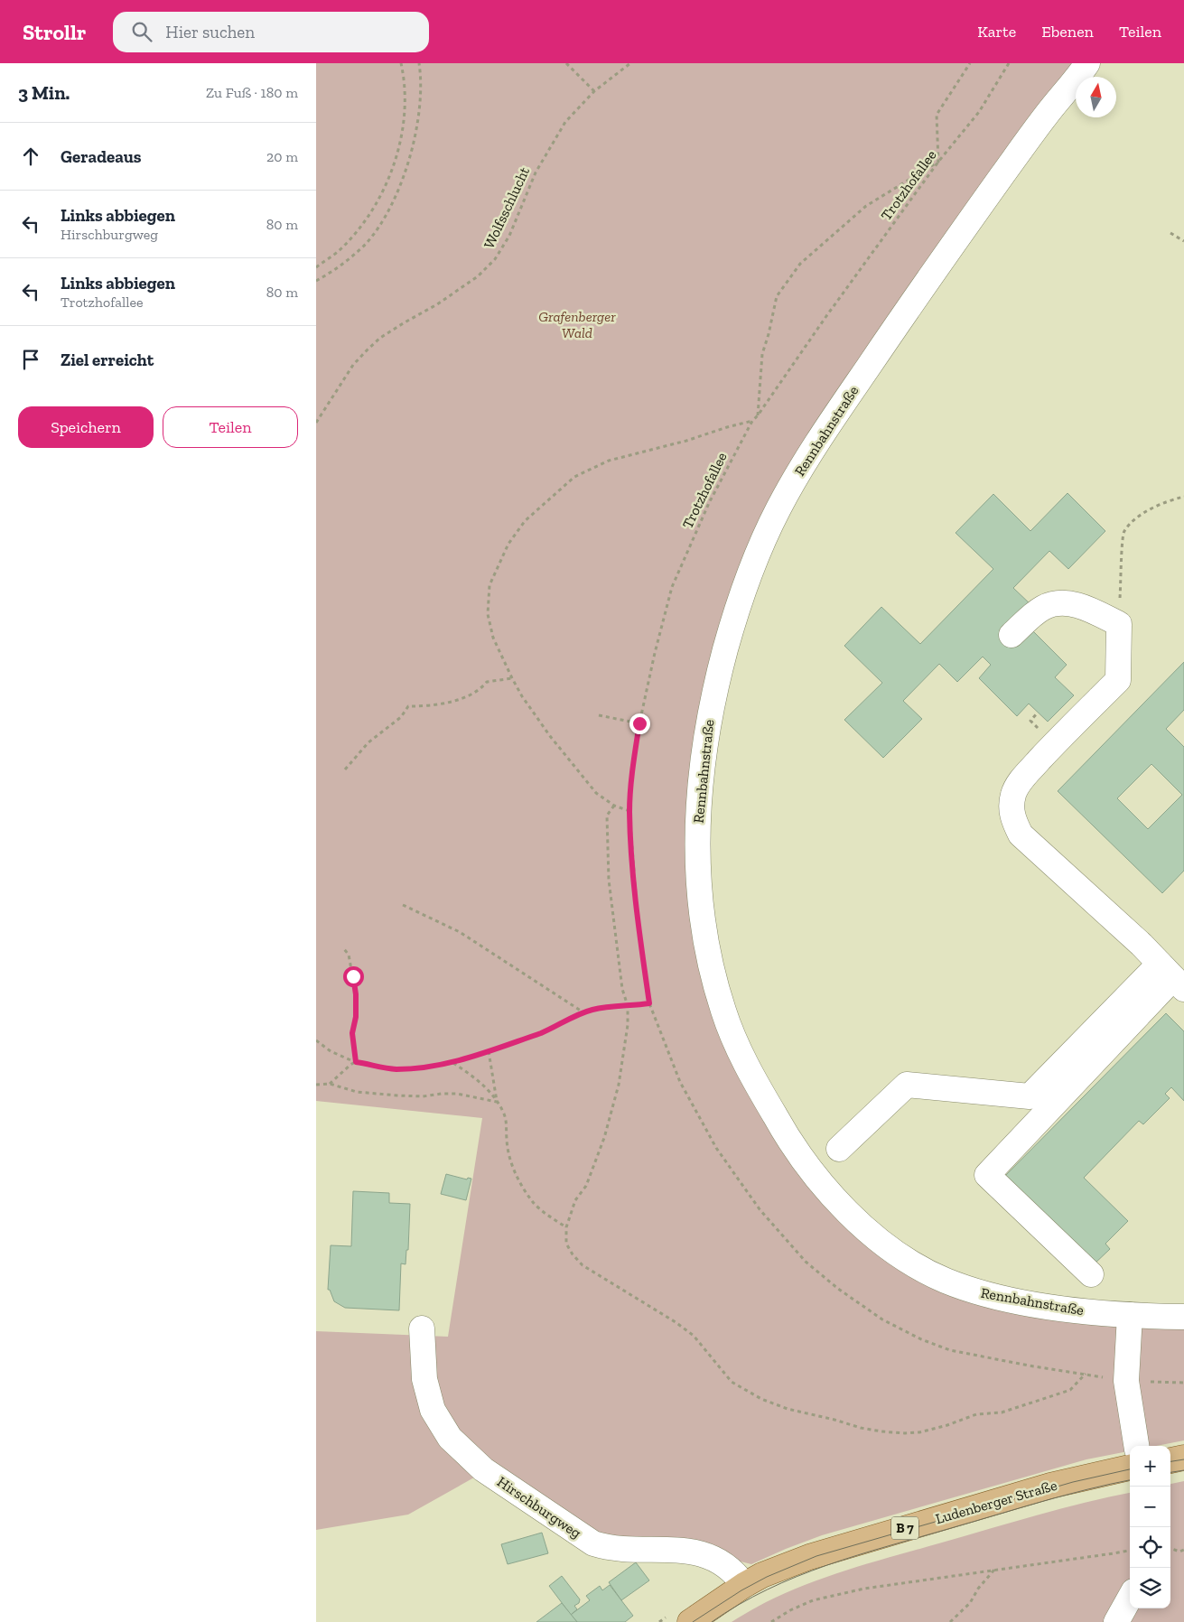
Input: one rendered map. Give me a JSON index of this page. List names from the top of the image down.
{
  "streets": {
    "main road": ["Ludenberger Straße", "B 7"],
    "street": ["Rennbahnstraße", "Hirschburgweg"],
    "path": ["Trotzhofallee", "Wolfsschlucht"]
  },
  "crossings": [
    ["Ludenberger Straße", "Hirschburgweg"]
  ],
  "parks": ["Grafenberger Wald"],
  "north": "top",
  "page": {
    "header": "Strollr",
    "search": "Hier suchen",
    "nav": ["Karte", "Ebenen", "Teilen"],
    "heading": ["3 Min.", "Zu Fuß · 180 m"],
    "list": [
      ["Geradeaus", "20 m"],
      ["Links abbiegen", "Hirschburgweg", "80 m"],
      ["Links abbiegen", "Trotzhofallee", "80 m"],
      "Ziel erreicht"
    ],
    "buttons": ["Speichern", "Teilen"],
    "map_buttons": ["+", "−"]
  }
}
